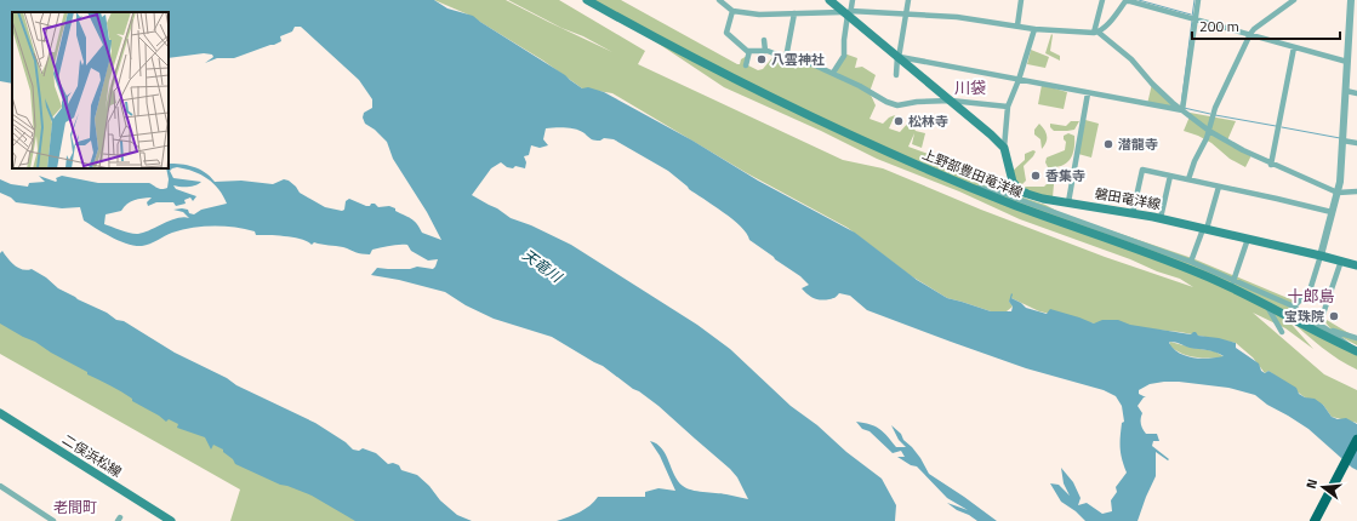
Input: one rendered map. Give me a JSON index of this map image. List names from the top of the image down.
{
  "streets": {
    "main road": ["上野部豊田竜洋線", "磐田竜洋線", "二俣浜松線"]
  },
  "districts": ["川袋", "十郎島", "老間町"],
  "water": ["天竜川"],
  "places": [
    "八雲神社",
    "松林寺",
    "潜龍寺",
    "香集寺",
    "宝珠院"
  ],
  "scale_bar": "200 m",
  "north": "left"
}
